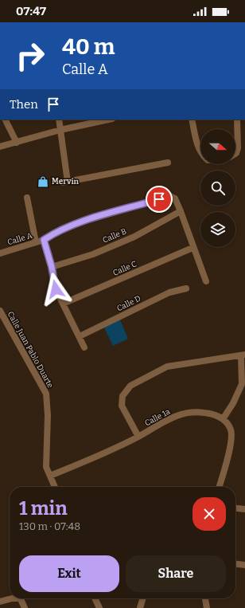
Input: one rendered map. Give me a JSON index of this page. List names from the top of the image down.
{
  "streets": {
    "street": [
      "Calle B",
      "Calle A",
      "Calle C",
      "Calle D",
      "Calle Juan Pablo Duarte",
      "Calle 1a"
    ]
  },
  "crossings": [
    ["Calle B", "Calle A"],
    ["Calle Juan Pablo Duarte", "Calle 1a"]
  ],
  "places": {
    "shop": ["Mervin"]
  },
  "north": "right",
  "page": {
    "status": "07:47",
    "turn": ["40 m", "Calle A"],
    "then": "Then",
    "heading": ["1 min", "130 m · 07:48"],
    "buttons": ["Exit", "Share"]
  }
}
